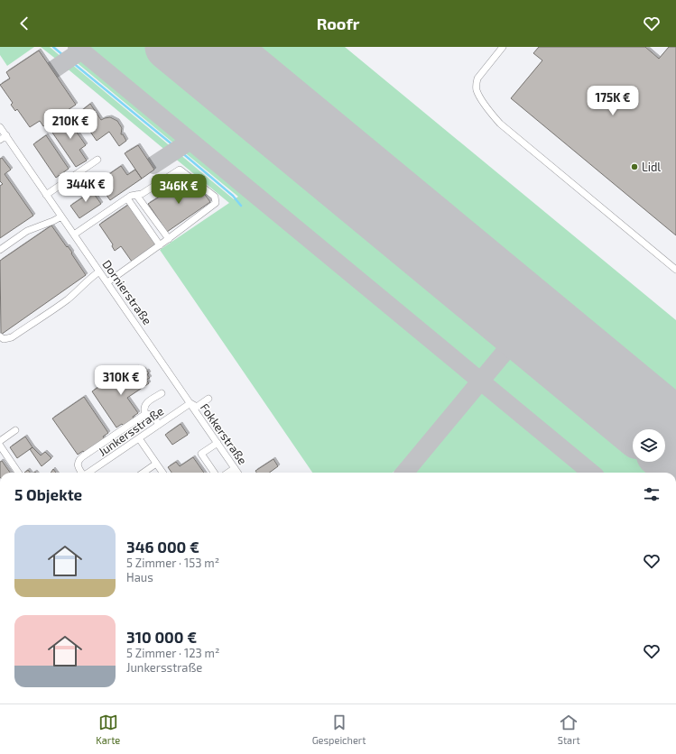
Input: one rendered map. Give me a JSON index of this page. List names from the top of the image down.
{
  "streets": {
    "street": ["Dornierstraße", "Junkersstraße", "Fokkerstraße"]
  },
  "crossings": [
    ["Dornierstraße", "Junkersstraße"],
    ["Dornierstraße", "Fokkerstraße"],
    ["Junkersstraße", "Fokkerstraße"]
  ],
  "places": ["Lidl"],
  "page": {
    "header": "Roofr",
    "price": [
      "175K €",
      "210K €",
      "344K €",
      "346K €",
      "310K €"
    ],
    "heading": "5 Objekte",
    "list": [
      {
        "name": "346 000 €",
        "note": "5 Zimmer · 153 m² · Haus"
      },
      {
        "name": "310 000 €",
        "note": "5 Zimmer · 123 m² · Junkersstraße"
      }
    ],
    "tabs": ["Karte", "Gespeichert", "Start"]
  }
}
